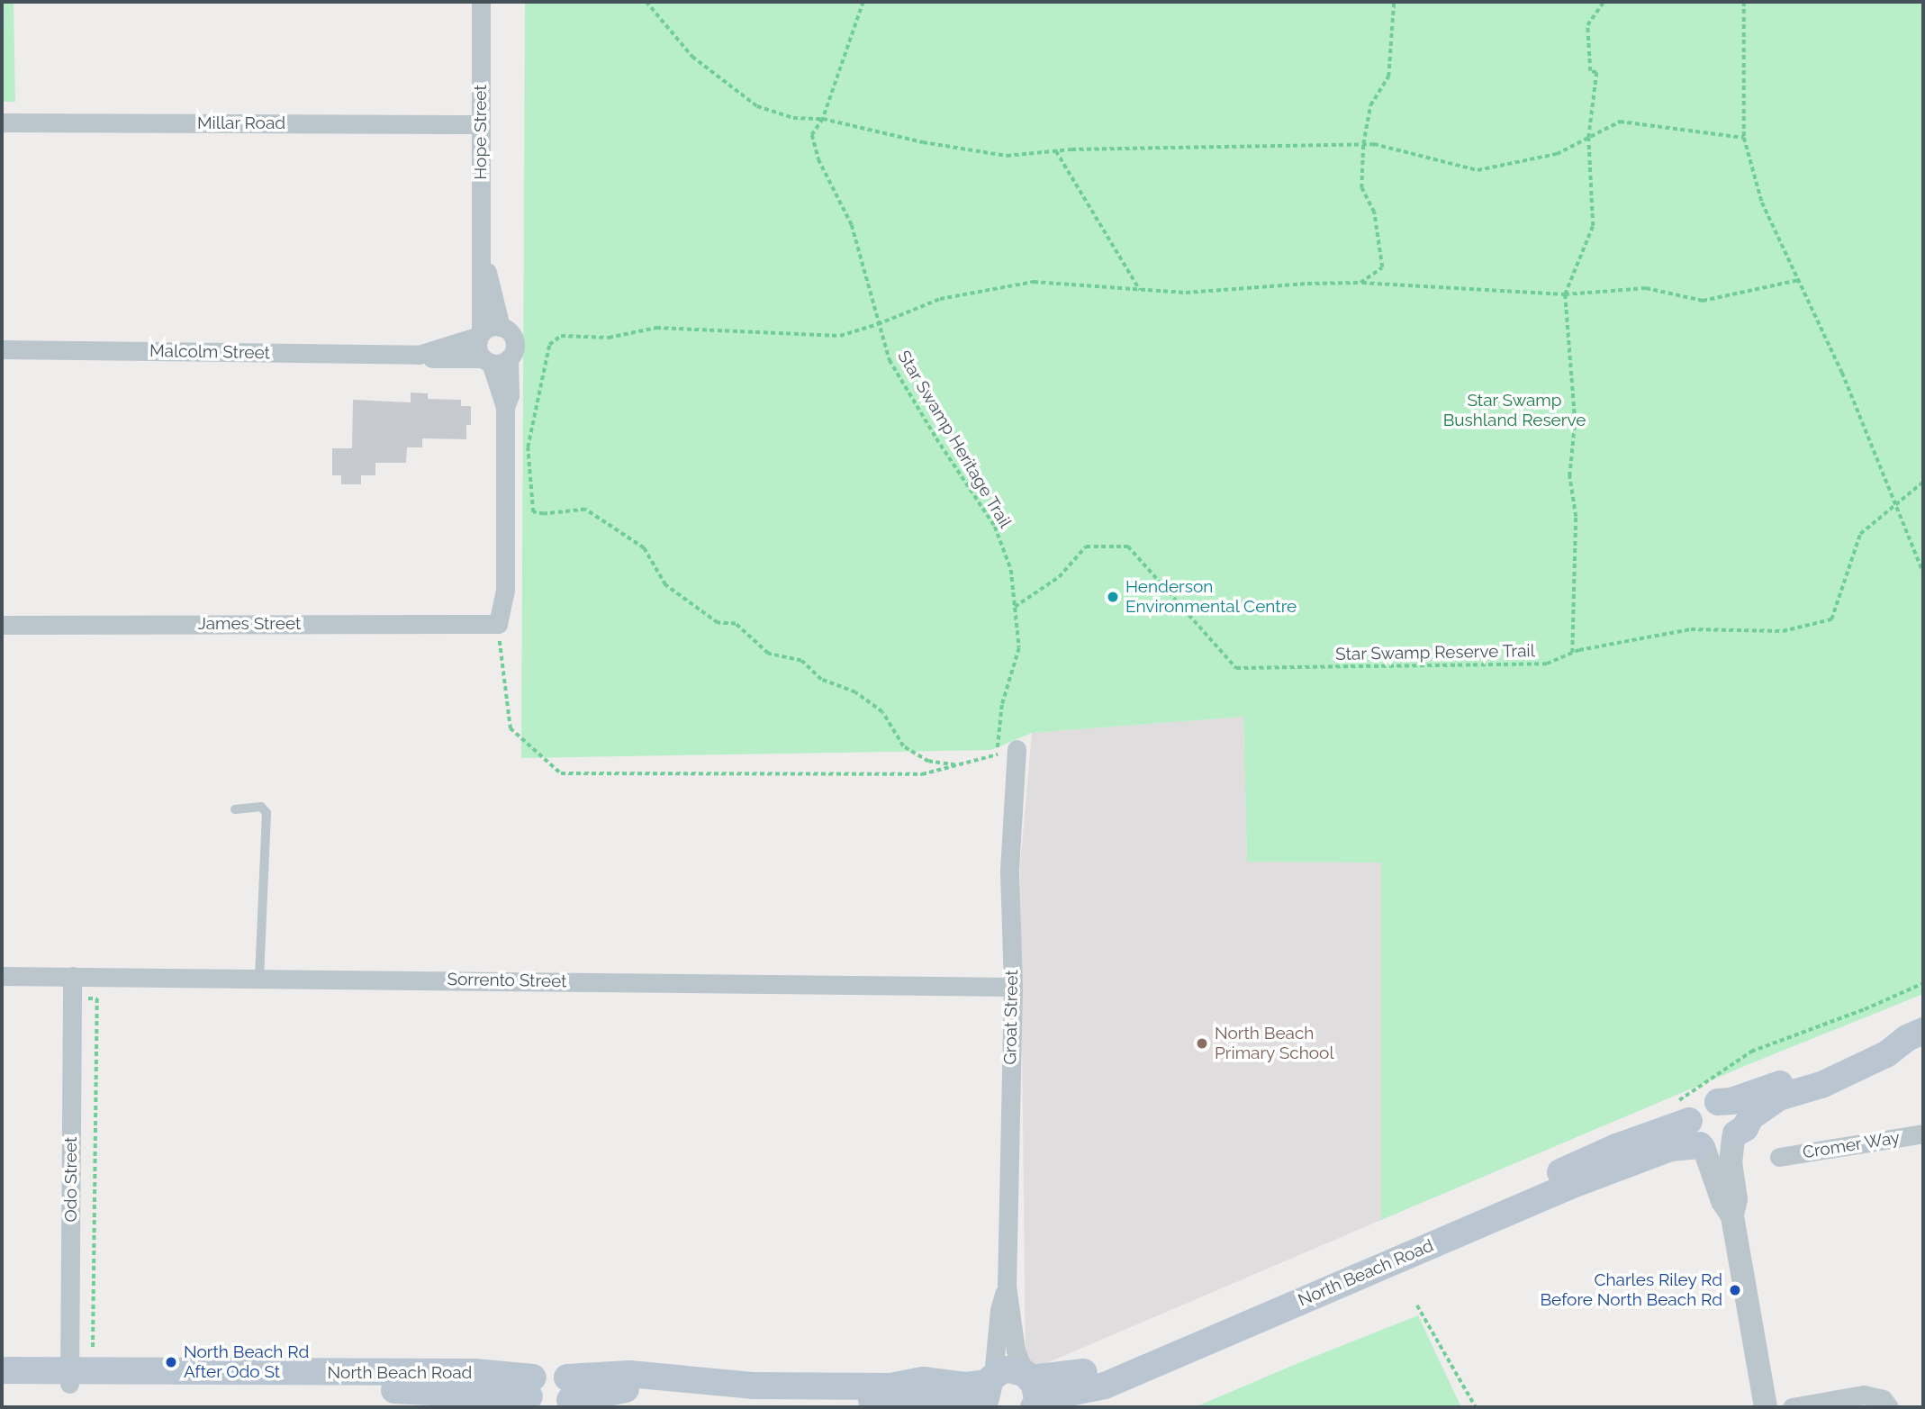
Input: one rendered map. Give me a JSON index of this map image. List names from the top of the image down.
{
  "streets": {
    "main road": ["North Beach Road"],
    "street": [
      "Millar Road",
      "Hope Street",
      "Malcolm Street",
      "James Street",
      "Sorrento Street",
      "Groat Street",
      "Cromer Way",
      "Odo Street"
    ],
    "path": ["Star Swamp Heritage Trail", "Star Swamp Reserve Trail"]
  },
  "crossings": [
    ["Millar Road", "Hope Street"],
    ["Hope Street", "Malcolm Street"],
    ["Star Swamp Heritage Trail", "Star Swamp Reserve Trail"],
    ["Sorrento Street", "Groat Street"],
    ["Sorrento Street", "Odo Street"],
    ["Groat Street", "North Beach Road"],
    ["Odo Street", "North Beach Road"]
  ],
  "parks": ["Star Swamp Bushland Reserve"],
  "places": [
    "Henderson Environmental Centre",
    "North Beach Primary School",
    "Charles Riley Rd Before North Beach Rd",
    "North Beach Rd After Odo St"
  ]
}
